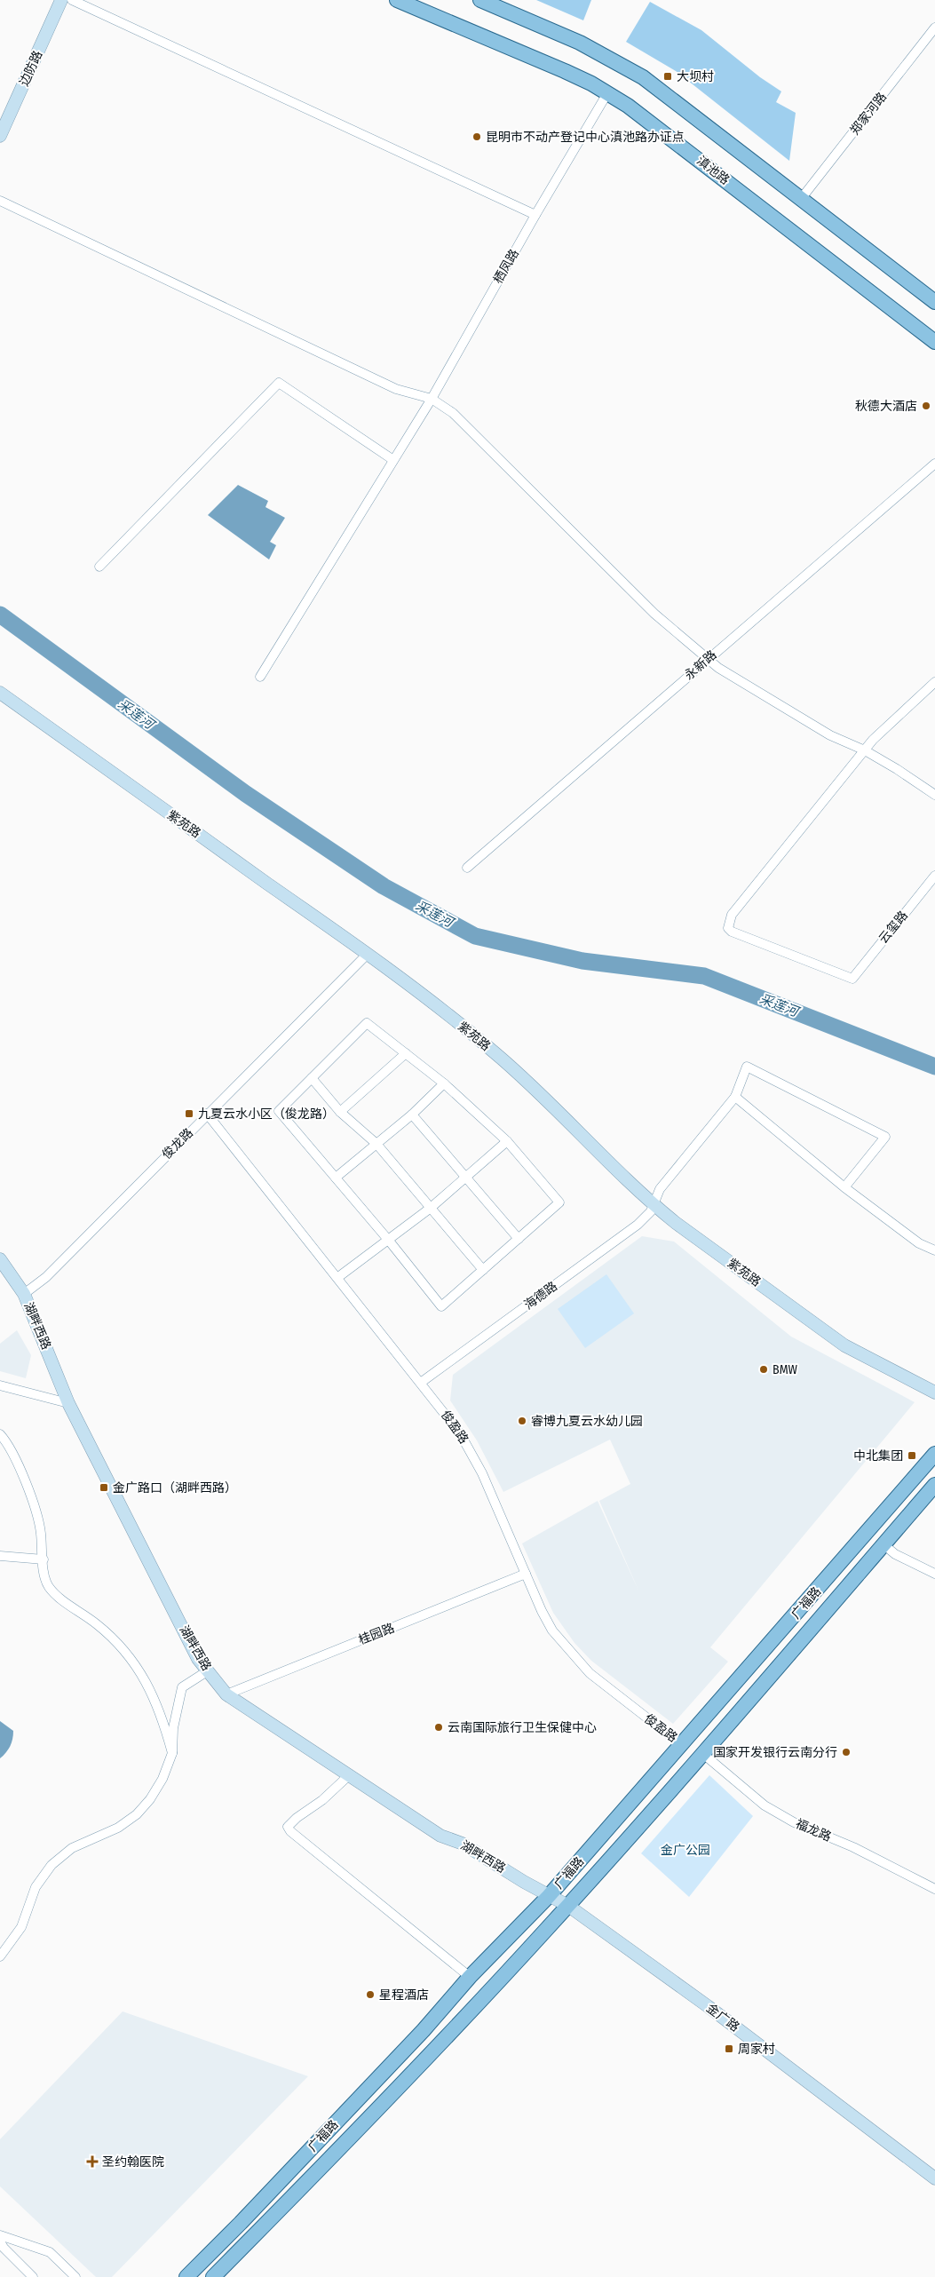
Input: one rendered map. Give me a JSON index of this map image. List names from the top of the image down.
{
  "streets": {
    "main road": ["滇池路", "广福路"],
    "street": [
      "边防路",
      "郑家河路",
      "栖凤路",
      "永新路",
      "紫苑路",
      "云玺路",
      "俊龙路",
      "海德路",
      "湖畔西路",
      "俊盈路",
      "桂园路",
      "福龙路",
      "金广路"
    ]
  },
  "crossings": [
    ["滇池路", "栖凤路"],
    ["紫苑路", "俊龙路"],
    ["紫苑路", "海德路"],
    ["俊龙路", "湖畔西路"],
    ["俊龙路", "俊盈路"],
    ["海德路", "俊盈路"],
    ["湖畔西路", "广福路"],
    ["湖畔西路", "桂园路"],
    ["湖畔西路", "金广路"],
    ["俊盈路", "广福路"],
    ["俊盈路", "桂园路"],
    ["广福路", "福龙路"],
    ["广福路", "金广路"]
  ],
  "water": ["采莲河"],
  "parks": ["金广公园"],
  "places": {
    "transit": [
      "大坝村",
      "九夏云水小区（俊龙路）",
      "中北集团",
      "金广路口（湖畔西路）",
      "周家村"
    ],
    "other": [
      "昆明市不动产登记中心滇池路办证点",
      "秋德大酒店",
      "BMW",
      "睿博九夏云水幼儿园",
      "云南国际旅行卫生保健中心",
      "国家开发银行云南分行",
      "星程酒店"
    ],
    "health": ["圣约翰医院"]
  }
}
